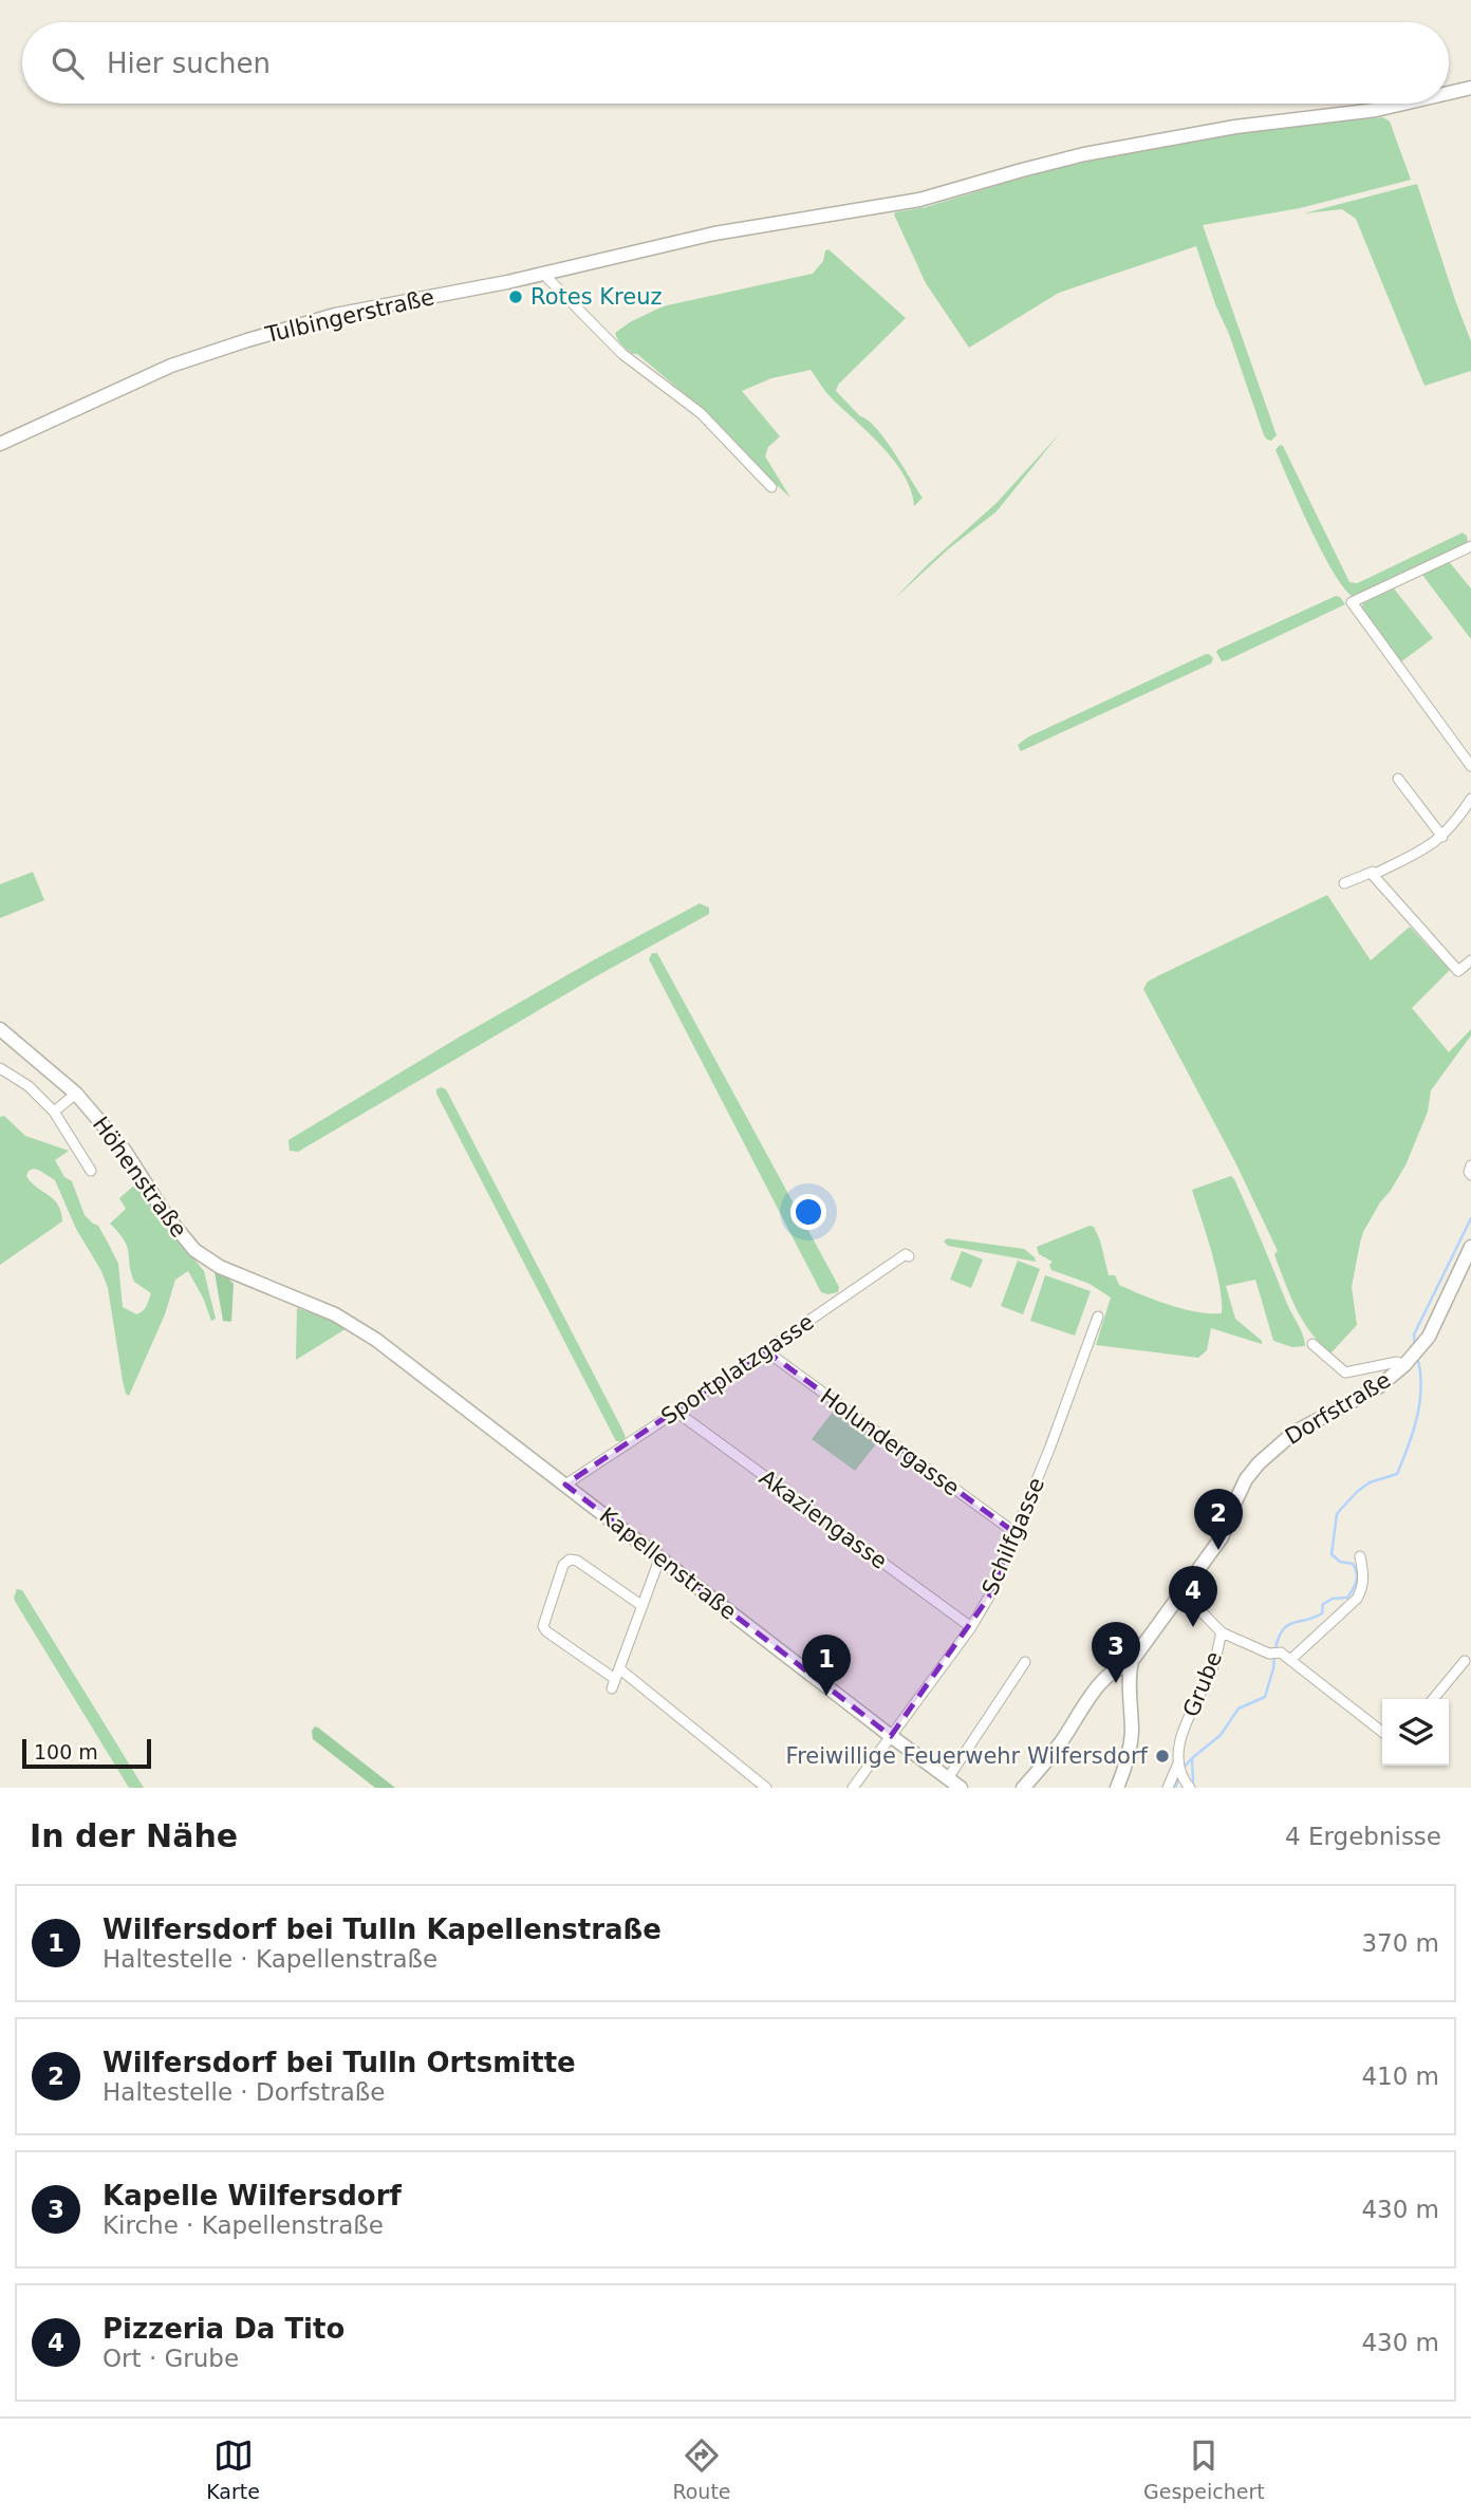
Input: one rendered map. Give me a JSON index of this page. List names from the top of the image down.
{
  "streets": {
    "street": [
      "Tulbingerstraße",
      "Höhenstraße",
      "Sportplatzgasse",
      "Dorfstraße",
      "Holundergasse",
      "Akaziengasse",
      "Schilfgasse",
      "Kapellenstraße",
      "Grube"
    ]
  },
  "crossings": [
    ["Höhenstraße", "Kapellenstraße"],
    ["Sportplatzgasse", "Holundergasse"],
    ["Sportplatzgasse", "Akaziengasse"],
    ["Sportplatzgasse", "Kapellenstraße"],
    ["Dorfstraße", "Grube"],
    ["Holundergasse", "Schilfgasse"],
    ["Akaziengasse", "Schilfgasse"],
    ["Schilfgasse", "Kapellenstraße"]
  ],
  "places": ["Rotes Kreuz", "Freiwillige Feuerwehr Wilfersdorf"],
  "scale_bar": "100 m",
  "page": {
    "search": "Hier suchen",
    "pins": [
      "2",
      "4",
      "3",
      "1"
    ],
    "scale": "100 m",
    "heading": ["In der Nähe", "4 Ergebnisse"],
    "list": [
      {
        "mark": "1",
        "name": "Wilfersdorf bei Tulln Kapellenstraße",
        "note": "Haltestelle · Kapellenstraße",
        "value": "370 m"
      },
      {
        "mark": "2",
        "name": "Wilfersdorf bei Tulln Ortsmitte",
        "note": "Haltestelle · Dorfstraße",
        "value": "410 m"
      },
      {
        "mark": "3",
        "name": "Kapelle Wilfersdorf",
        "note": "Kirche · Kapellenstraße",
        "value": "430 m"
      },
      {
        "mark": "4",
        "name": "Pizzeria Da Tito",
        "note": "Ort · Grube",
        "value": "430 m"
      }
    ],
    "nav": ["Karte", "Route", "Gespeichert"]
  }
}
